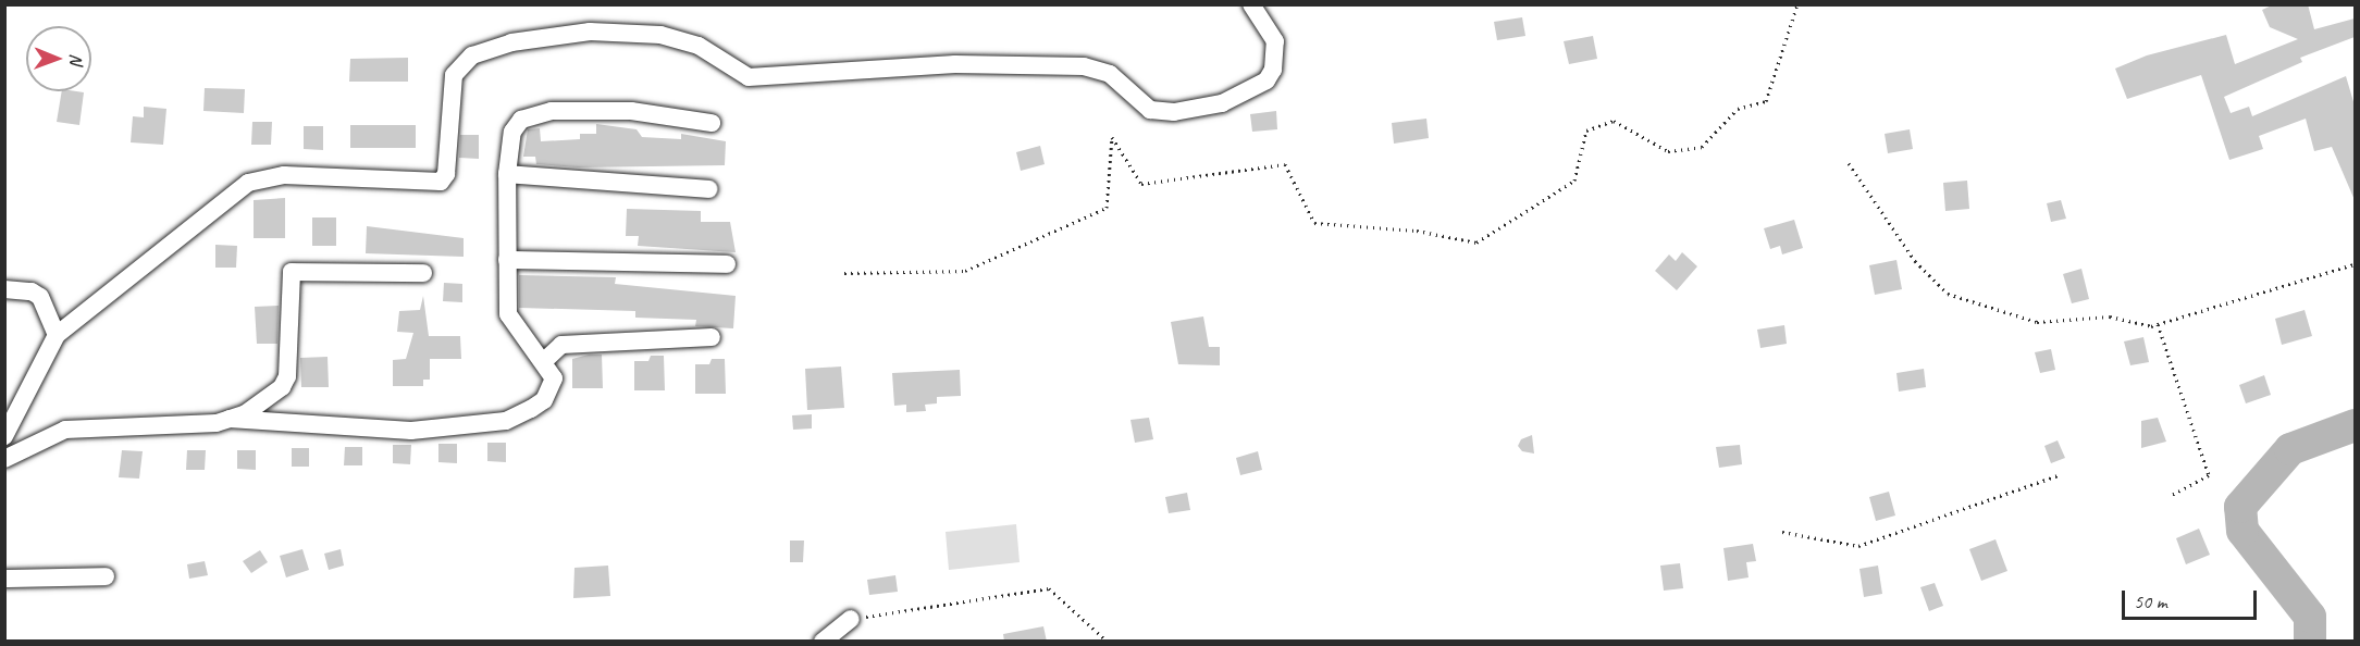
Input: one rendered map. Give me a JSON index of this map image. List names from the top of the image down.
{
  "scale_bar": "50 m",
  "north": "right"
}
